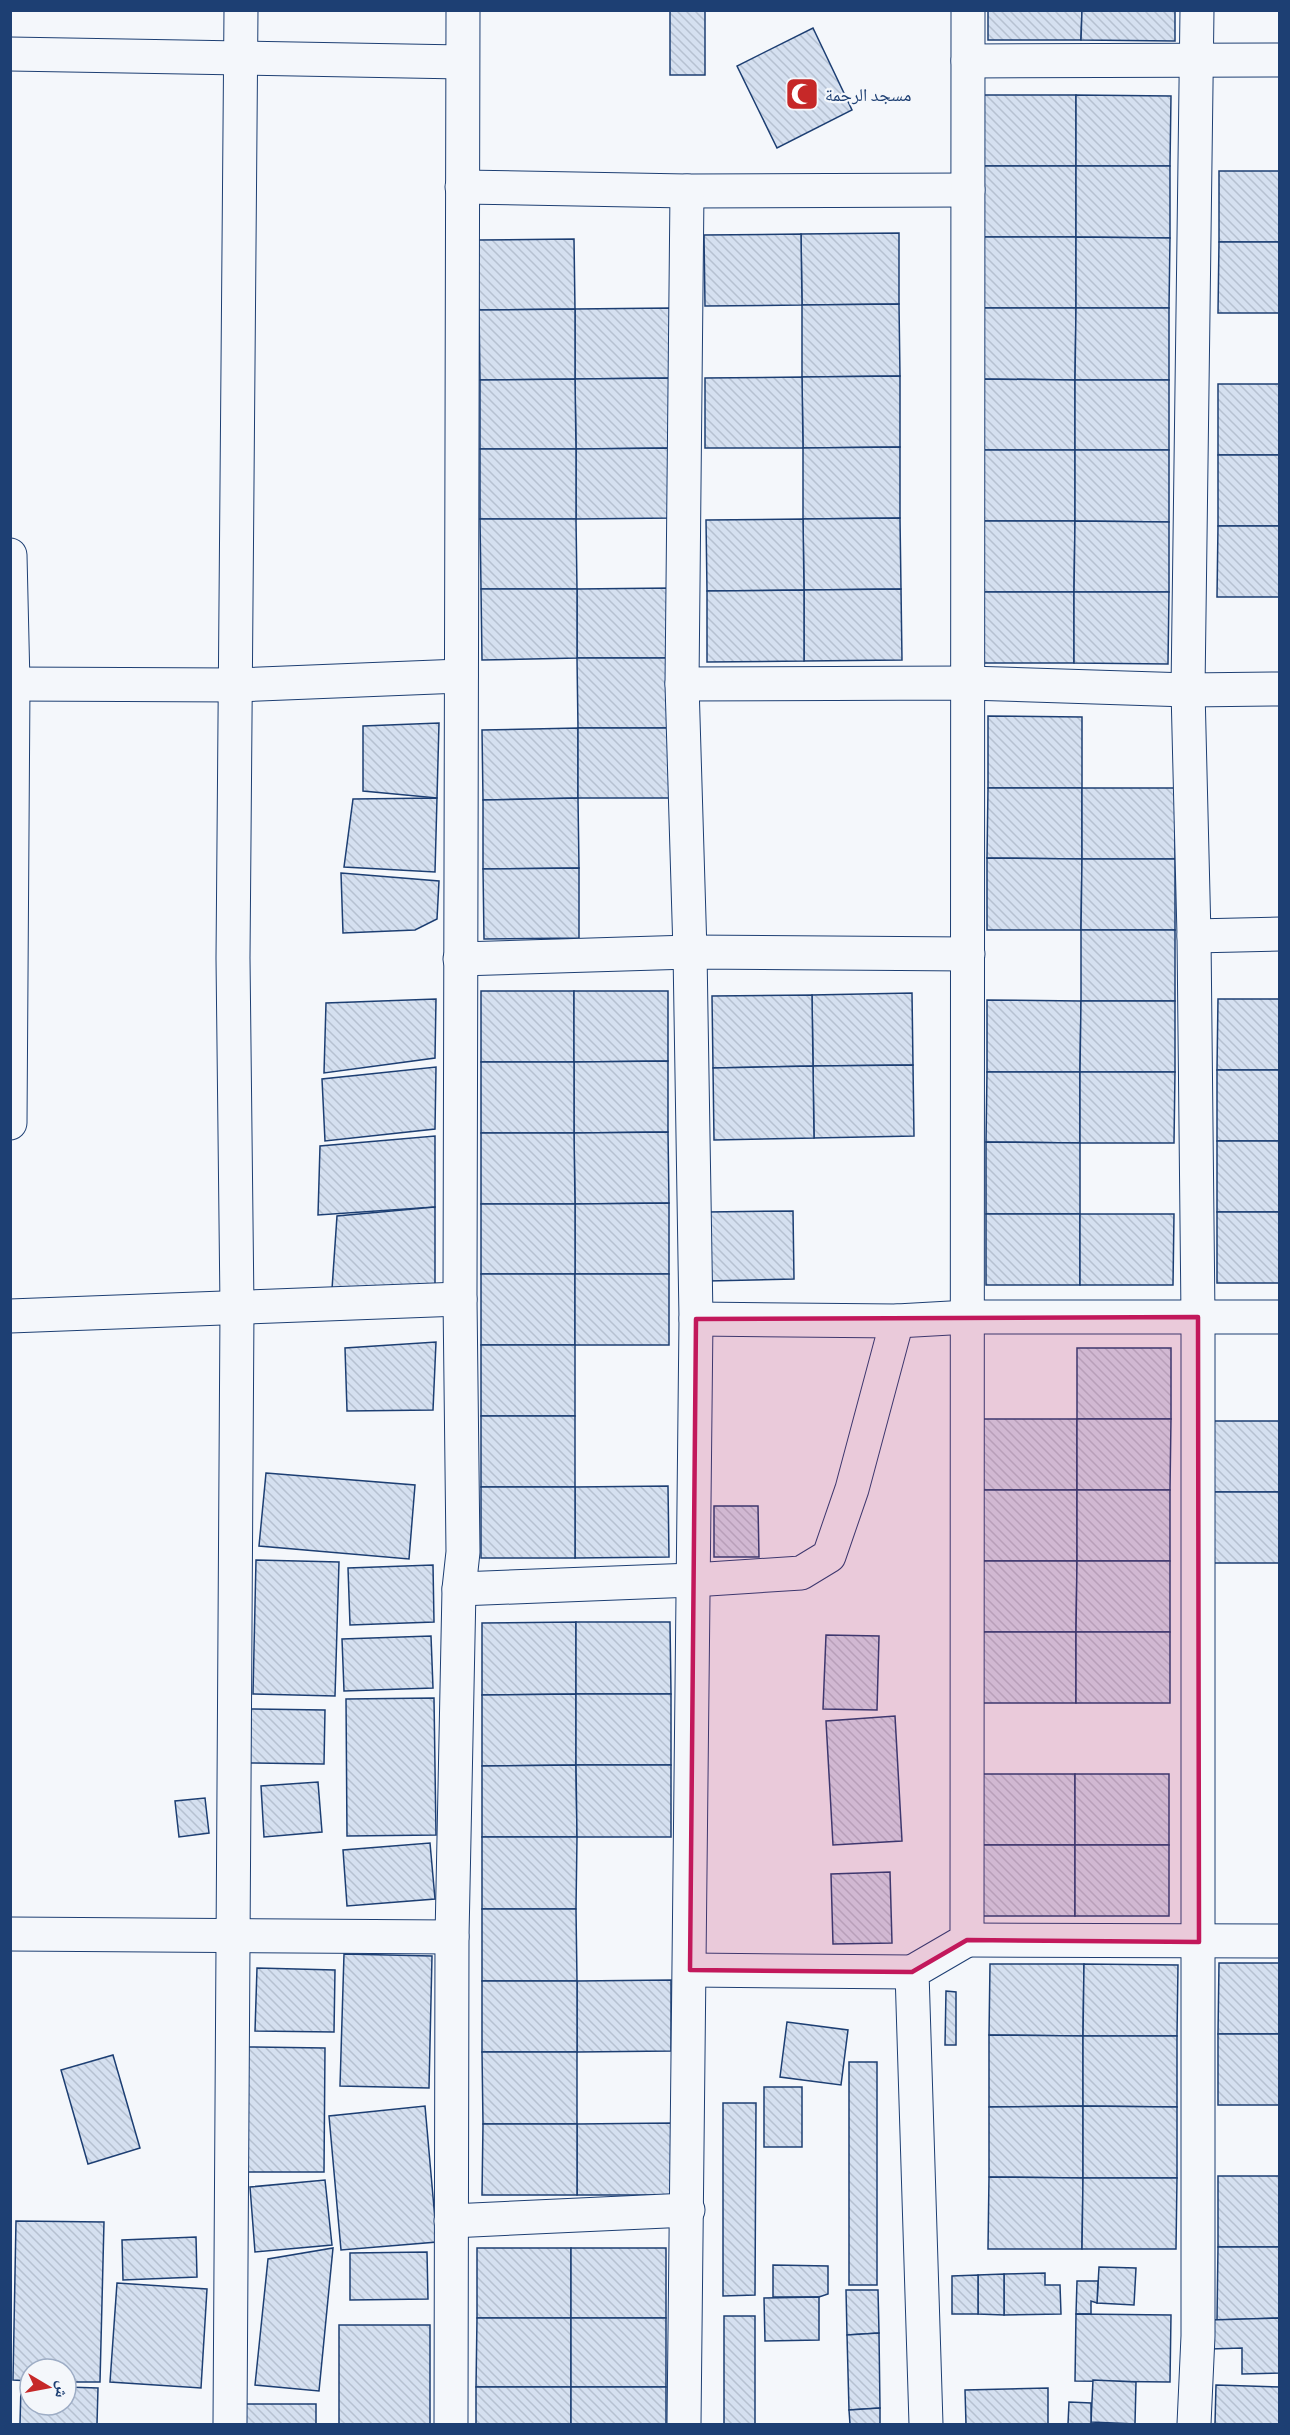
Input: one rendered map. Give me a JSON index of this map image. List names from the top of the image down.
{
  "places": {
    "mosque": ["مسجد الرحمة"]
  },
  "north": "right"
}
